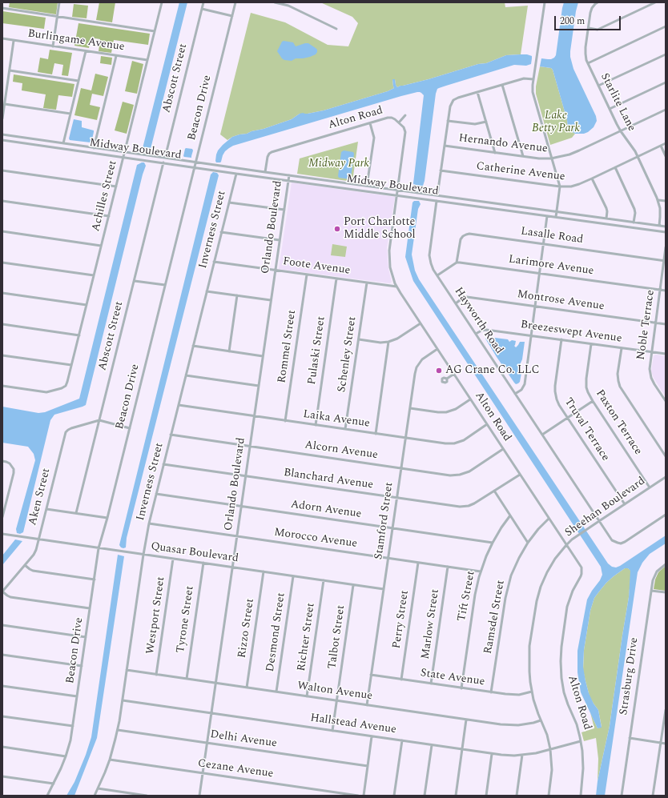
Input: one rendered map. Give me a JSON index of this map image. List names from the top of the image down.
{
  "streets": {
    "street": [
      "Burlingame Avenue",
      "Abscott Street",
      "Starlite Lane",
      "Beacon Drive",
      "Alton Road",
      "Hernando Avenue",
      "Midway Boulevard",
      "Catherine Avenue",
      "Achilles Street",
      "Orlando Boulevard",
      "Inverness Street",
      "Lasalle Road",
      "Larimore Avenue",
      "Foote Avenue",
      "Montrose Avenue",
      "Hayworth Road",
      "Noble Terrace",
      "Breezeswept Avenue",
      "Rommel Street",
      "Pulaski Street",
      "Schenley Street",
      "Laika Avenue",
      "Paxton Terrace",
      "Truval Terrace",
      "Alcorn Avenue",
      "Blanchard Avenue",
      "Aken Street",
      "Sheehan Boulevard",
      "Adorn Avenue",
      "Stamford Street",
      "Morocco Avenue",
      "Quasar Boulevard",
      "Tift Street",
      "Westport Street",
      "Ramsdel Street",
      "Tyrone Street",
      "Perry Street",
      "Marlow Street",
      "Rizzo Street",
      "Desmond Street",
      "Richter Street",
      "Talbot Street",
      "Strasburg Drive",
      "State Avenue",
      "Walton Avenue",
      "Hallstead Avenue",
      "Delhi Avenue",
      "Cezane Avenue"
    ]
  },
  "crossings": [
    ["Burlingame Avenue", "Achilles Street"],
    ["Abscott Street", "Midway Boulevard"],
    ["Abscott Street", "Aken Street"],
    ["Starlite Lane", "Hernando Avenue"],
    ["Starlite Lane", "Midway Boulevard"],
    ["Starlite Lane", "Catherine Avenue"],
    ["Beacon Drive", "Midway Boulevard"],
    ["Beacon Drive", "Quasar Boulevard"],
    ["Alton Road", "Midway Boulevard"],
    ["Alton Road", "Foote Avenue"],
    ["Alton Road", "Laika Avenue"],
    ["Alton Road", "Alcorn Avenue"],
    ["Alton Road", "Blanchard Avenue"],
    ["Alton Road", "Sheehan Boulevard"],
    ["Alton Road", "Stamford Street"],
    ["Alton Road", "Ramsdel Street"],
    ["Alton Road", "Hallstead Avenue"],
    ["Midway Boulevard", "Achilles Street"],
    ["Midway Boulevard", "Orlando Boulevard"],
    ["Midway Boulevard", "Inverness Street"],
    ["Midway Boulevard", "Hayworth Road"],
    ["Orlando Boulevard", "Foote Avenue"],
    ["Orlando Boulevard", "Laika Avenue"],
    ["Orlando Boulevard", "Alcorn Avenue"],
    ["Orlando Boulevard", "Blanchard Avenue"],
    ["Orlando Boulevard", "Adorn Avenue"],
    ["Orlando Boulevard", "Morocco Avenue"],
    ["Orlando Boulevard", "Quasar Boulevard"],
    ["Orlando Boulevard", "Walton Avenue"],
    ["Orlando Boulevard", "Hallstead Avenue"],
    ["Orlando Boulevard", "Delhi Avenue"],
    ["Orlando Boulevard", "Cezane Avenue"],
    ["Inverness Street", "Foote Avenue"],
    ["Inverness Street", "Laika Avenue"],
    ["Inverness Street", "Alcorn Avenue"],
    ["Inverness Street", "Blanchard Avenue"],
    ["Inverness Street", "Adorn Avenue"],
    ["Inverness Street", "Morocco Avenue"],
    ["Inverness Street", "Quasar Boulevard"],
    ["Inverness Street", "Walton Avenue"],
    ["Inverness Street", "Hallstead Avenue"],
    ["Inverness Street", "Delhi Avenue"],
    ["Inverness Street", "Cezane Avenue"],
    ["Lasalle Road", "Larimore Avenue"],
    ["Lasalle Road", "Noble Terrace"],
    ["Larimore Avenue", "Noble Terrace"],
    ["Foote Avenue", "Rommel Street"],
    ["Foote Avenue", "Pulaski Street"],
    ["Foote Avenue", "Schenley Street"],
    ["Montrose Avenue", "Hayworth Road"],
    ["Montrose Avenue", "Noble Terrace"],
    ["Hayworth Road", "Breezeswept Avenue"],
    ["Hayworth Road", "Sheehan Boulevard"],
    ["Noble Terrace", "Breezeswept Avenue"],
    ["Breezeswept Avenue", "Paxton Terrace"],
    ["Breezeswept Avenue", "Truval Terrace"],
    ["Rommel Street", "Laika Avenue"],
    ["Pulaski Street", "Laika Avenue"],
    ["Schenley Street", "Laika Avenue"],
    ["Laika Avenue", "Stamford Street"],
    ["Paxton Terrace", "Sheehan Boulevard"],
    ["Truval Terrace", "Sheehan Boulevard"],
    ["Alcorn Avenue", "Stamford Street"],
    ["Blanchard Avenue", "Stamford Street"],
    ["Aken Street", "Quasar Boulevard"],
    ["Sheehan Boulevard", "State Avenue"],
    ["Sheehan Boulevard", "Walton Avenue"],
    ["Sheehan Boulevard", "Hallstead Avenue"],
    ["Adorn Avenue", "Stamford Street"],
    ["Adorn Avenue", "Tift Street"],
    ["Stamford Street", "Morocco Avenue"],
    ["Stamford Street", "Quasar Boulevard"],
    ["Stamford Street", "State Avenue"],
    ["Stamford Street", "Walton Avenue"],
    ["Morocco Avenue", "Tift Street"],
    ["Morocco Avenue", "Perry Street"],
    ["Morocco Avenue", "Marlow Street"],
    ["Quasar Boulevard", "Westport Street"],
    ["Quasar Boulevard", "Tyrone Street"],
    ["Quasar Boulevard", "Rizzo Street"],
    ["Quasar Boulevard", "Desmond Street"],
    ["Quasar Boulevard", "Richter Street"],
    ["Quasar Boulevard", "Talbot Street"],
    ["Tift Street", "State Avenue"],
    ["Westport Street", "Walton Avenue"],
    ["Ramsdel Street", "State Avenue"],
    ["Tyrone Street", "Walton Avenue"],
    ["Perry Street", "State Avenue"],
    ["Marlow Street", "State Avenue"],
    ["Rizzo Street", "Walton Avenue"],
    ["Desmond Street", "Walton Avenue"],
    ["Richter Street", "Walton Avenue"],
    ["Talbot Street", "Walton Avenue"],
    ["Talbot Street", "Hallstead Avenue"]
  ],
  "parks": ["Lake Betty Park", "Midway Park"],
  "places": ["Port Charlotte Middle School", "AG Crane Co. LLC"],
  "scale_bar": "200 m"
}
